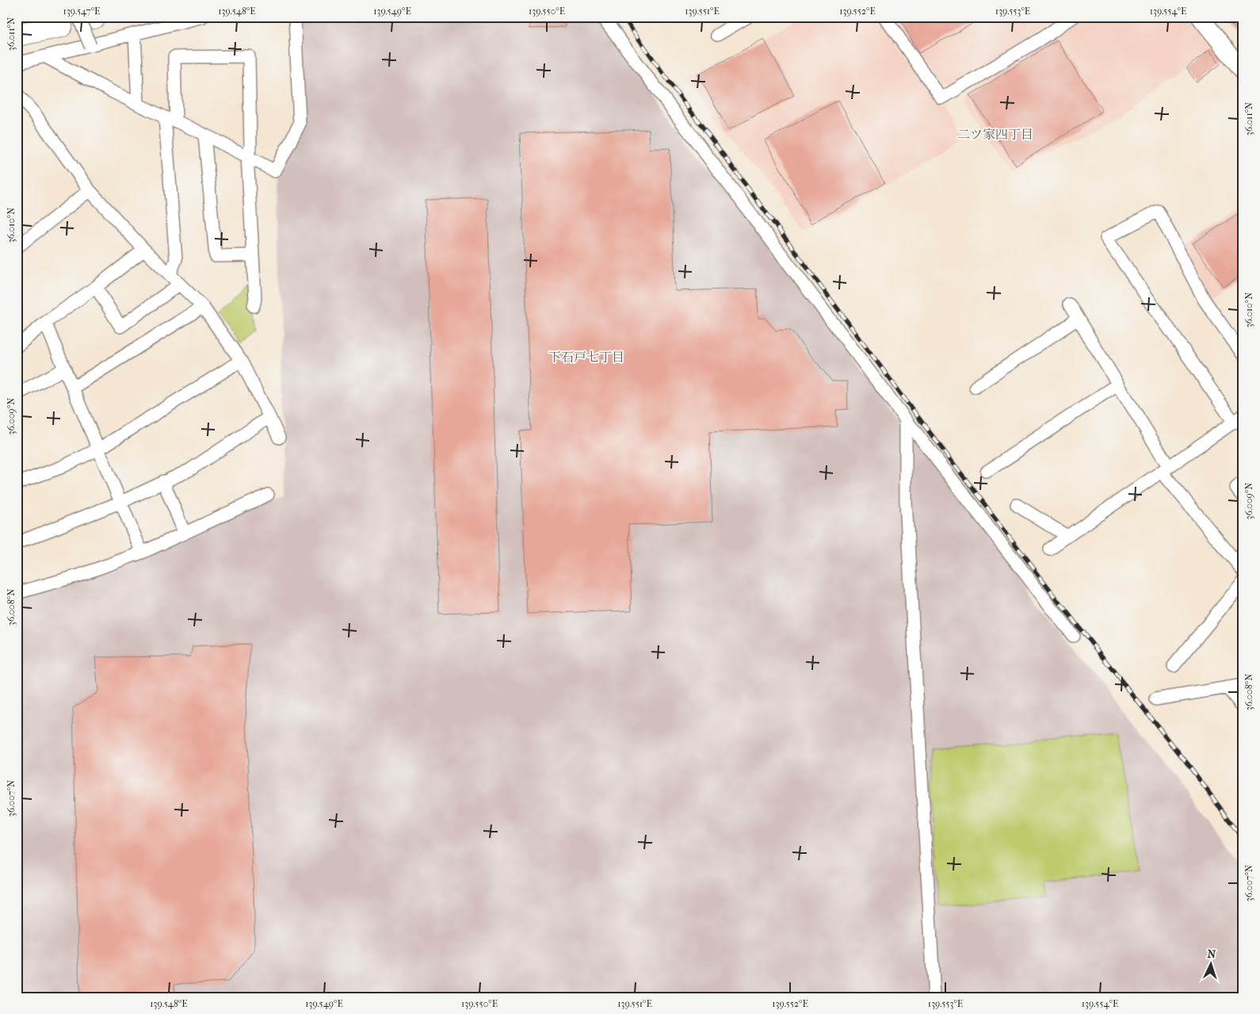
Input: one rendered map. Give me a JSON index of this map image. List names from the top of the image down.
{
  "districts": ["二ツ家四丁目", "下石戸七丁目"],
  "north": "top",
  "coordinates": [
    "139.547°E",
    "139.548°E",
    "139.549°E",
    "139.550°E",
    "139.551°E",
    "139.552°E",
    "139.553°E",
    "139.554°E",
    "36.011°N",
    "36.010°N",
    "36.009°N",
    "36.008°N",
    "36.007°N"
  ]
}
